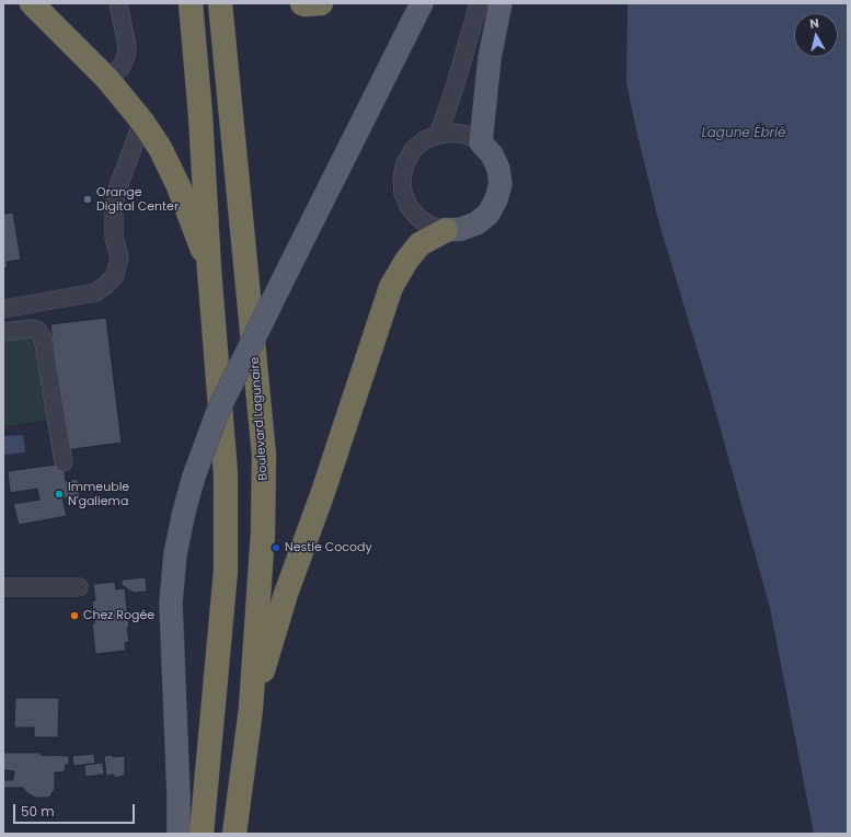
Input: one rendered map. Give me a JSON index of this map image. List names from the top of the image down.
{
  "streets": {
    "highway": ["Boulevard Lagunaire"]
  },
  "water": ["Lagune Ébrié"],
  "places": [
    "Orange Digital Center",
    "Immeuble N'galiema",
    "Nestle Cocody",
    "Chez Rogée"
  ],
  "scale_bar": "50 m",
  "north": "top"
}
